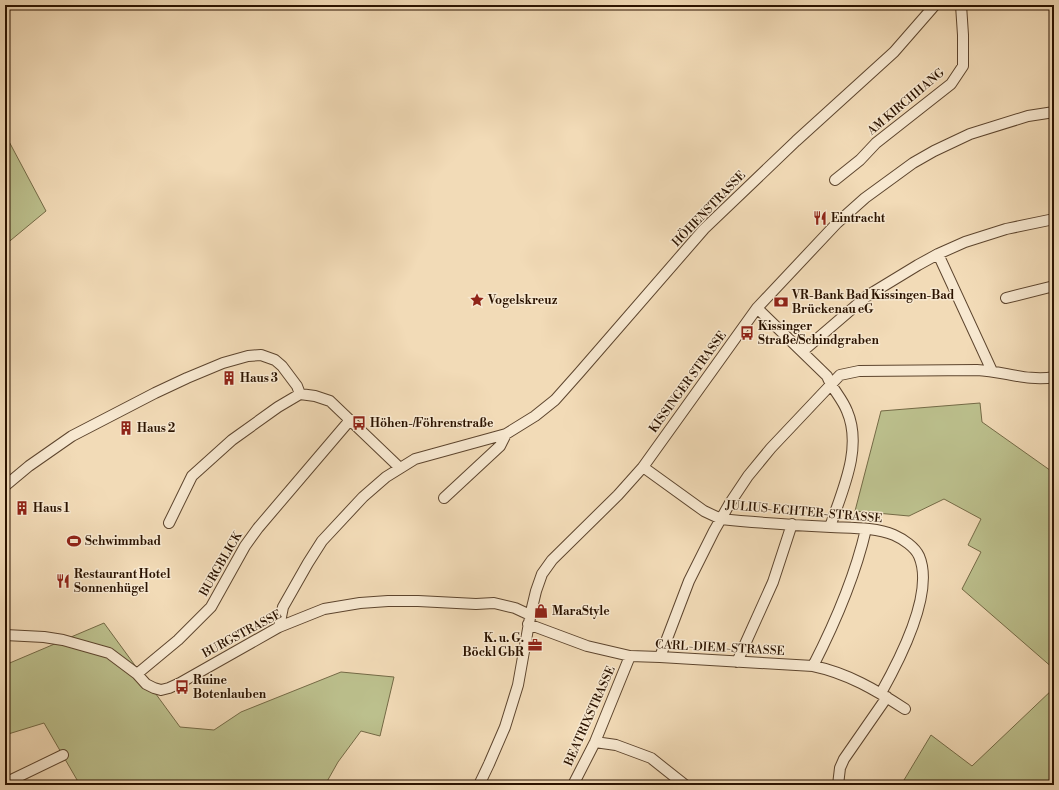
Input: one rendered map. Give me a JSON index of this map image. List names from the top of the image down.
{
  "streets": {
    "street": [
      "AM KIRCHHANG",
      "HÖHENSTRASSE",
      "KISSINGER STRASSE",
      "JULIUS-ECHTER-STRASSE",
      "BURGBLICK",
      "BURGSTRASSE",
      "CARL-DIEM-STRASSE",
      "BEATRIXSTRASSE"
    ]
  },
  "crossings": [
    ["HÖHENSTRASSE", "BURGSTRASSE"],
    ["KISSINGER STRASSE", "JULIUS-ECHTER-STRASSE"],
    ["KISSINGER STRASSE", "BURGSTRASSE"],
    ["KISSINGER STRASSE", "CARL-DIEM-STRASSE"],
    ["JULIUS-ECHTER-STRASSE", "CARL-DIEM-STRASSE"],
    ["BURGBLICK", "BURGSTRASSE"],
    ["BURGSTRASSE", "CARL-DIEM-STRASSE"],
    ["CARL-DIEM-STRASSE", "BEATRIXSTRASSE"]
  ],
  "places": {
    "restaurant": ["Eintracht", "Restaurant Hotel Sonnenhügel"],
    "place": ["Vogelskreuz"],
    "bank": ["VR-Bank Bad Kissingen-Bad Brückenau eG"],
    "bus stop": ["Kissinger Straße/Schindgraben", "Höhen-/Föhrenstraße", "Ruine Botenlauben"],
    "building": ["Haus 3", "Haus 2", "Haus 1"],
    "sports": ["Schwimmbad"],
    "shop": ["MaraStyle"],
    "office": ["K. u. G. Böckl GbR"]
  }
}
